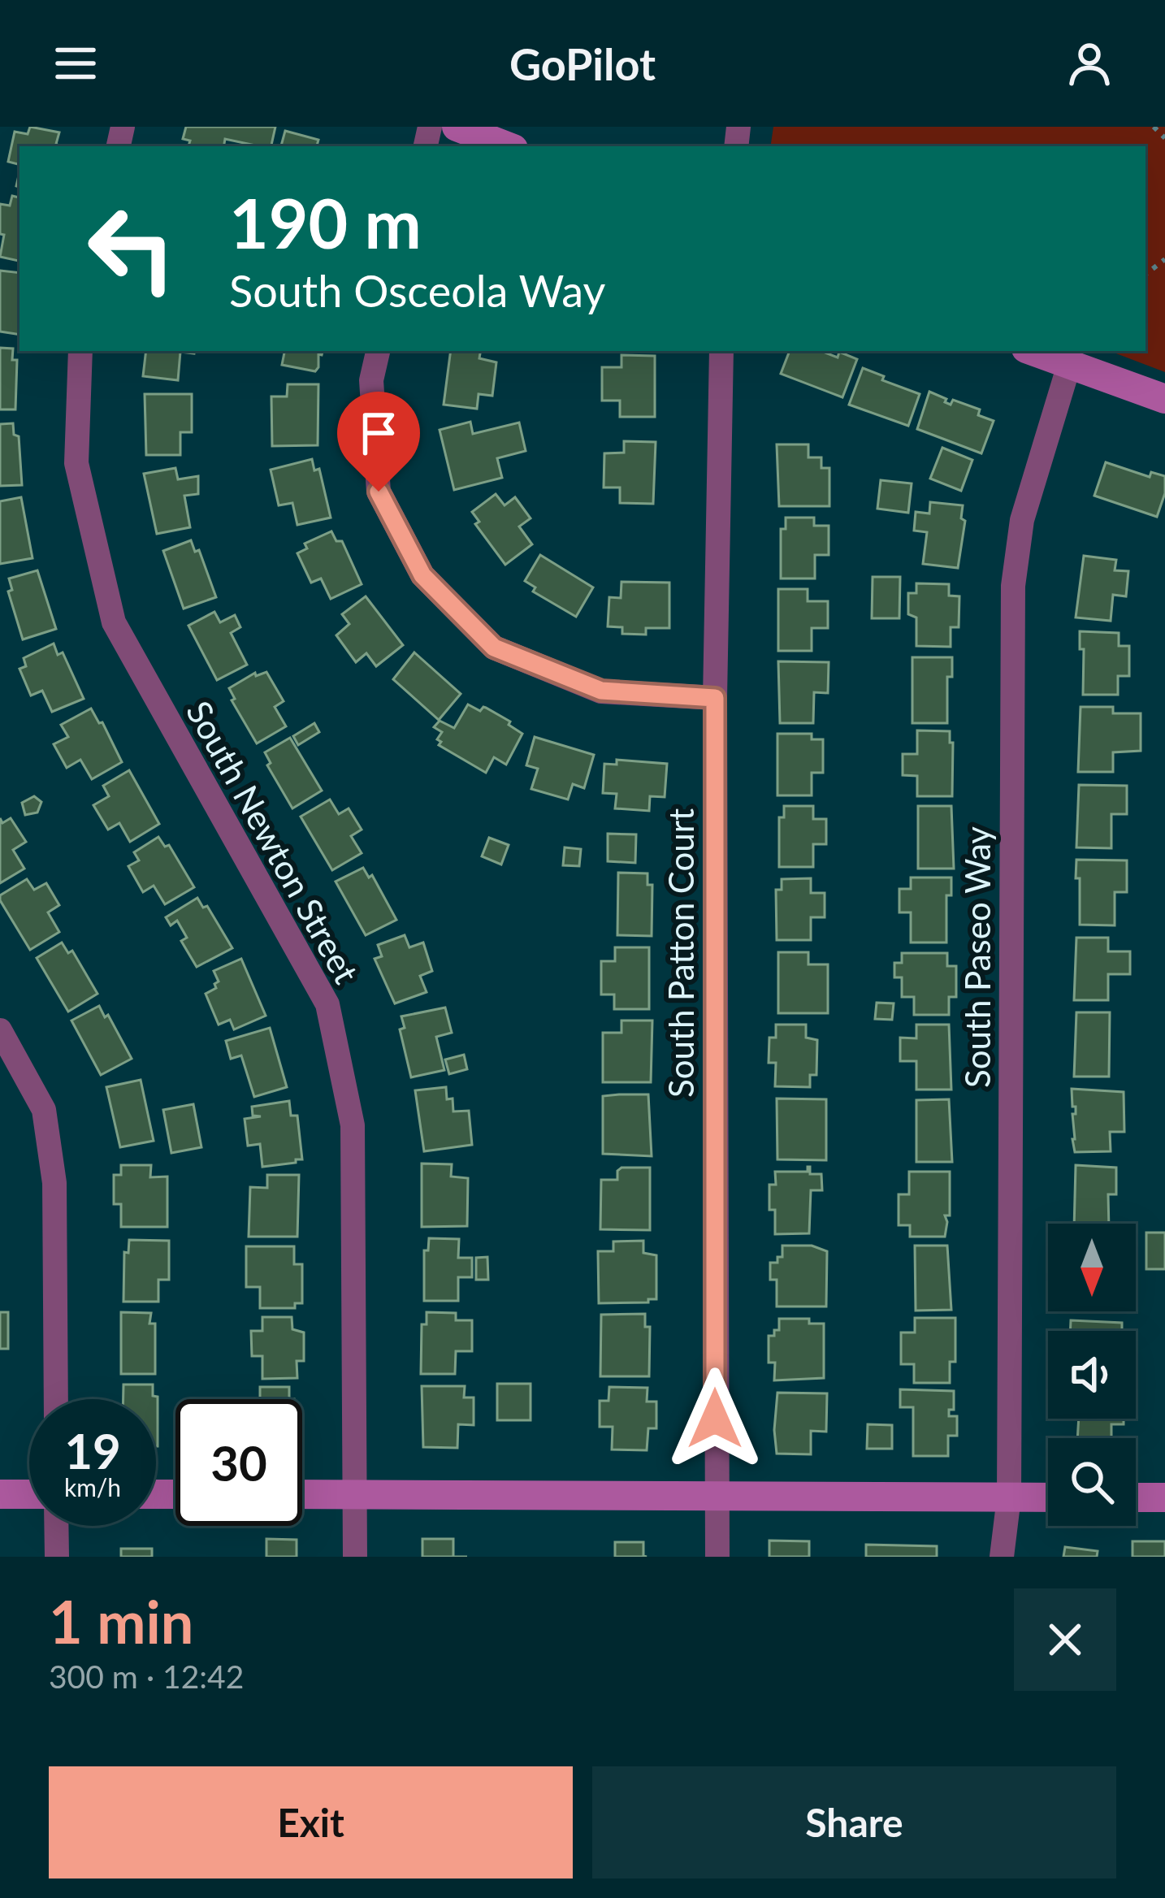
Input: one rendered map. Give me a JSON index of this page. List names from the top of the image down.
{
  "streets": {
    "street": ["South Newton Street", "South Patton Court", "South Paseo Way"]
  },
  "north": "bottom",
  "page": {
    "header": "GoPilot",
    "turn": ["190 m", "South Osceola Way"],
    "speed": "19 km/h",
    "limit": "30",
    "heading": ["1 min", "300 m · 12:42"],
    "buttons": ["Exit", "Share"]
  }
}
